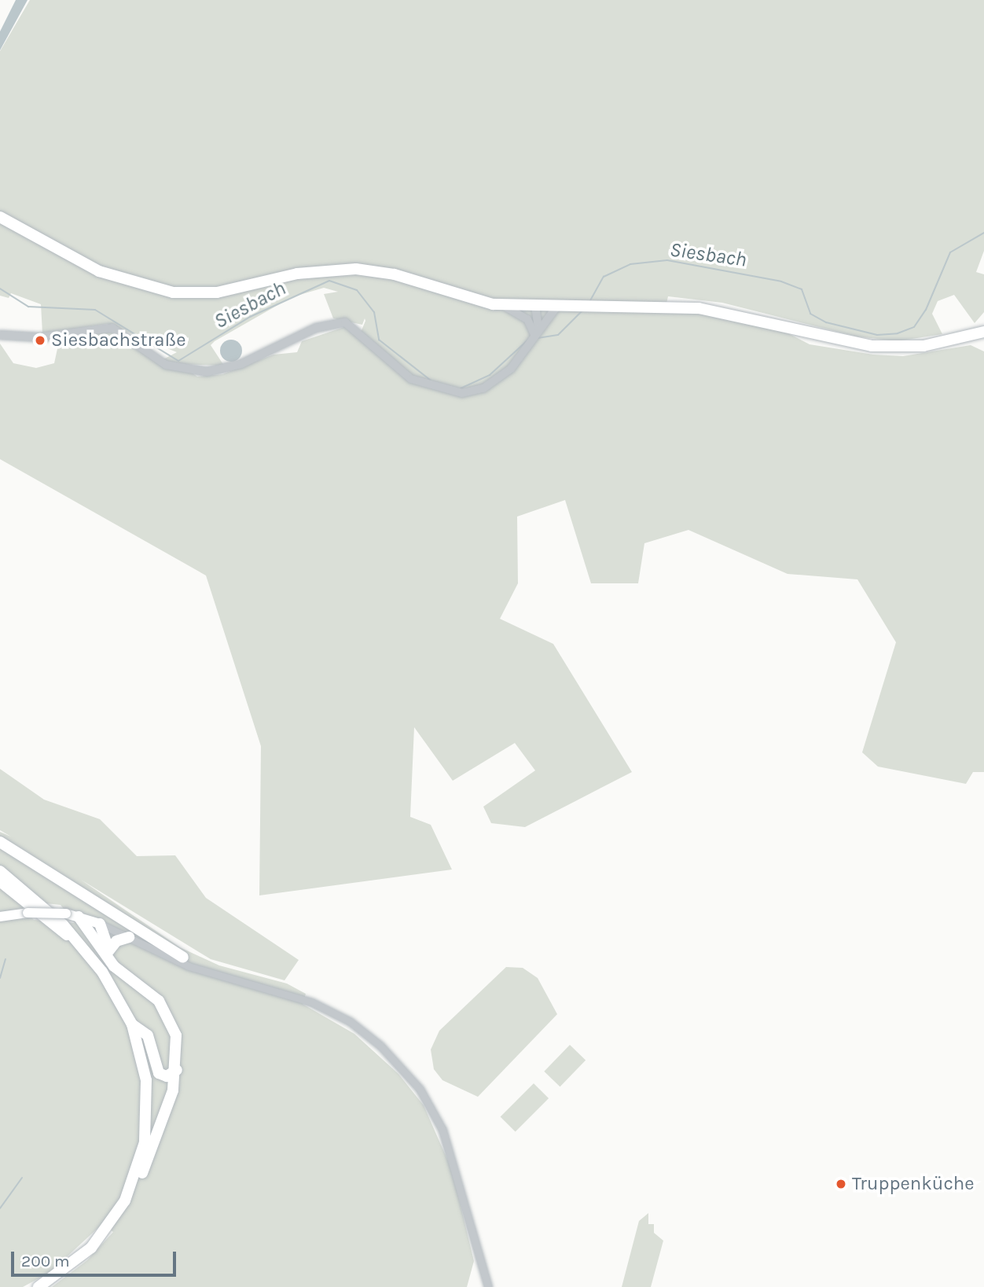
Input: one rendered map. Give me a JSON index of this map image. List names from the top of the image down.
{
  "water": ["Siesbach"],
  "places": ["Siesbachstraße", "Truppenküche"],
  "scale_bar": "200 m"
}
